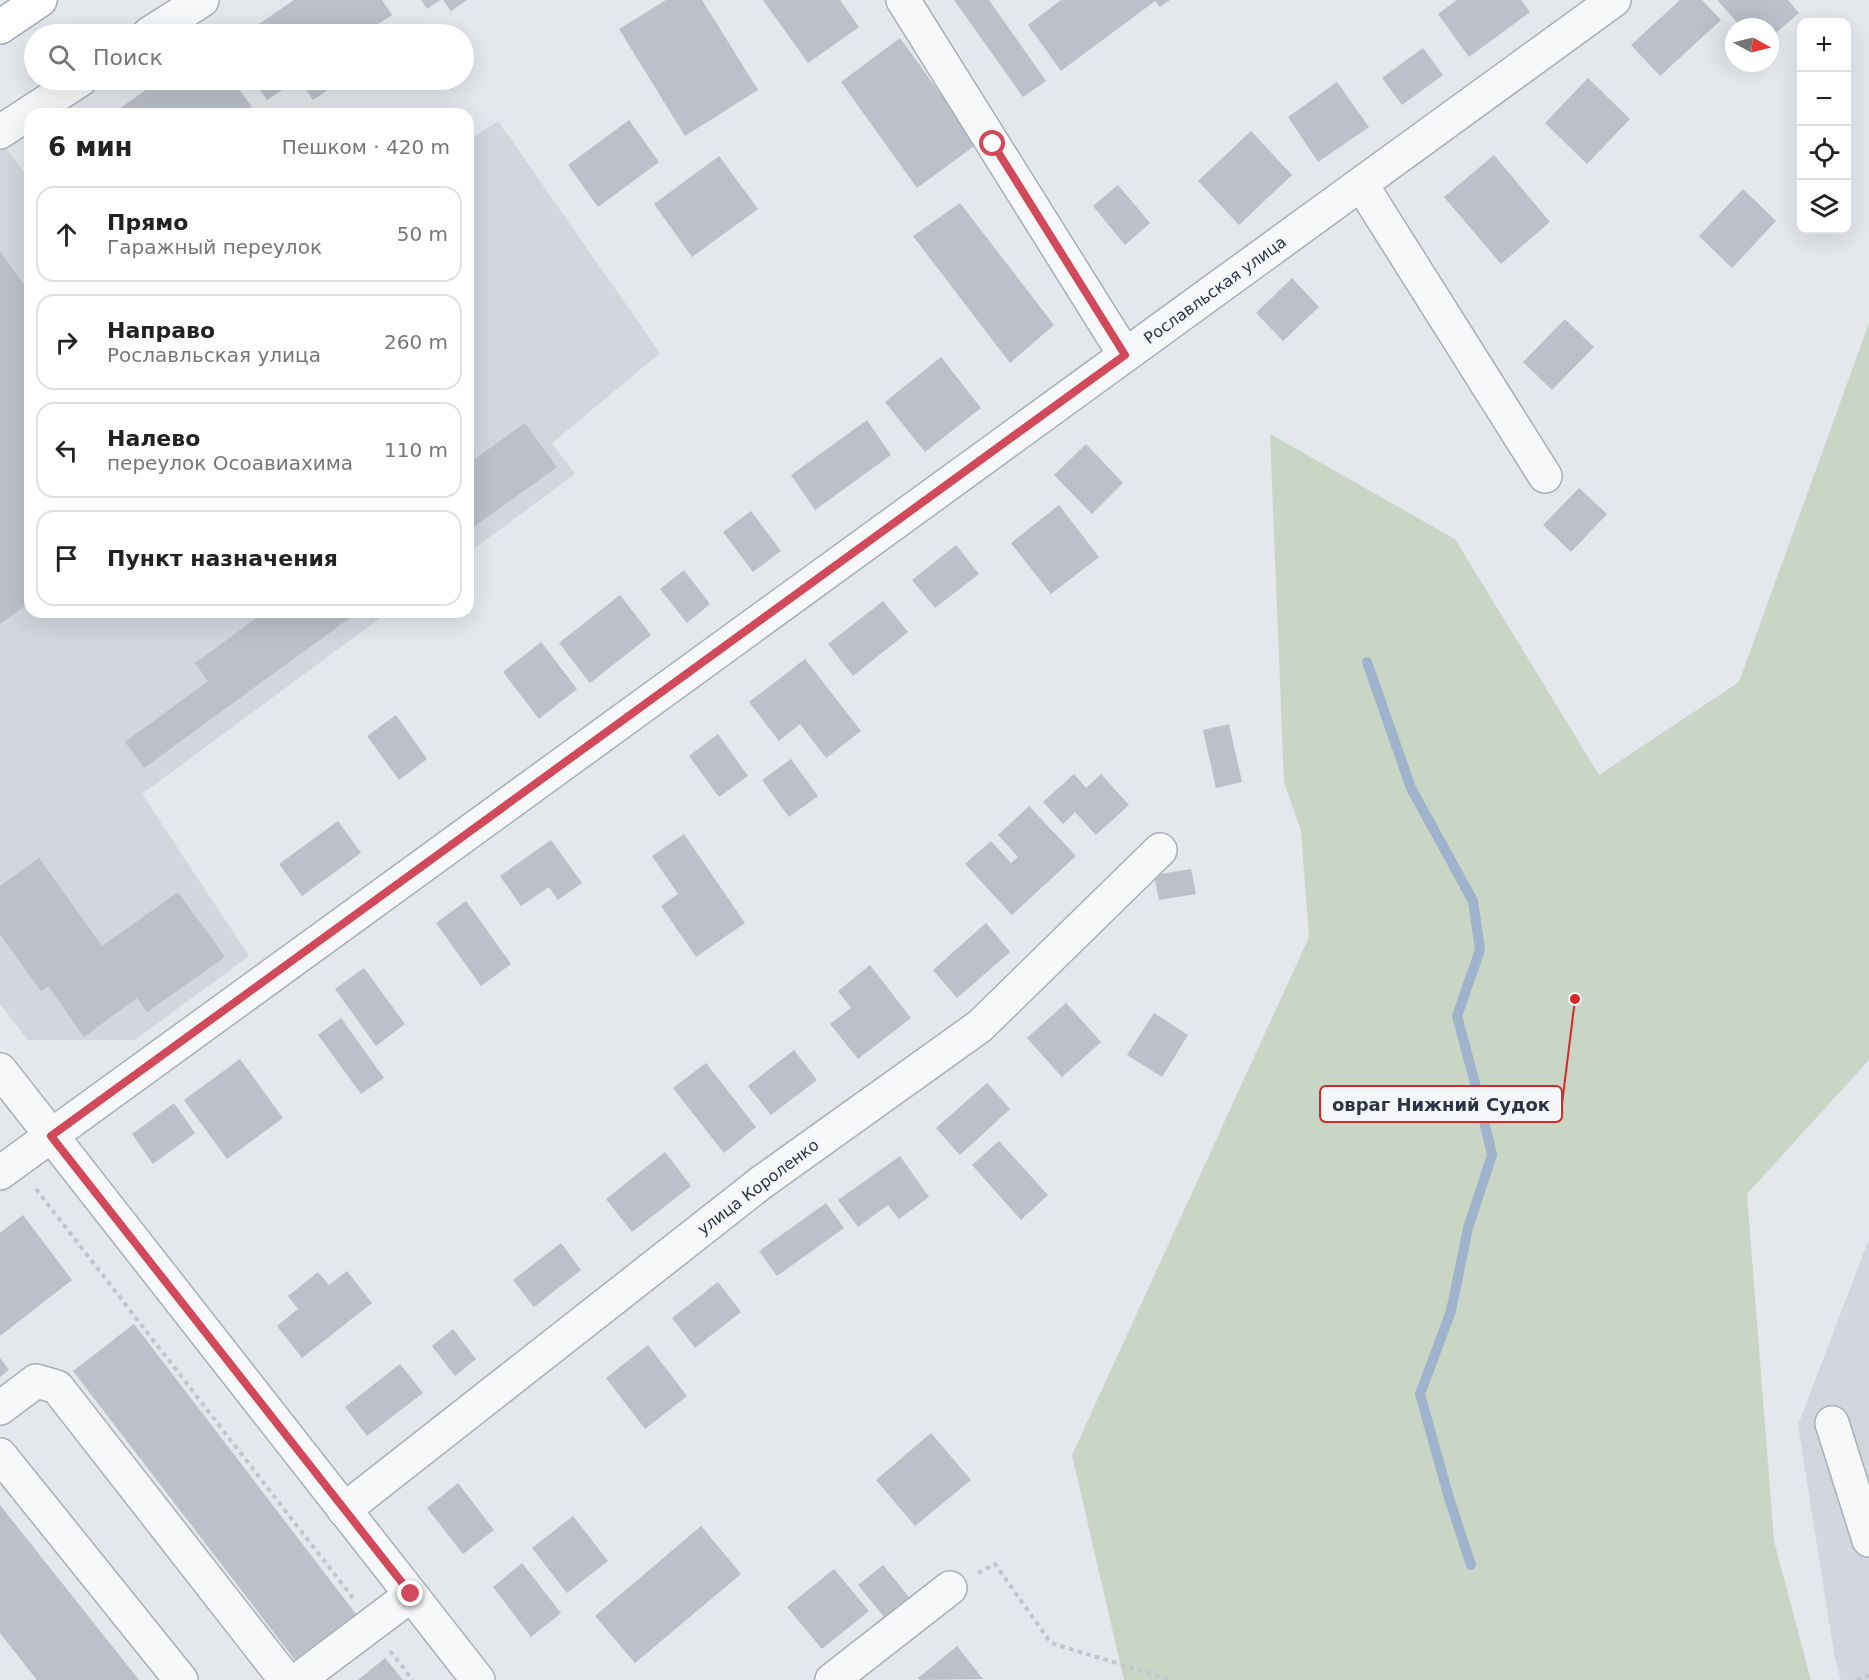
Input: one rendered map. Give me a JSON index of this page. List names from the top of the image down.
{
  "streets": {
    "street": ["Рославльская улица", "улица Короленко"]
  },
  "places": ["овраг Нижний Судок"],
  "north": "right",
  "page": {
    "map_buttons": ["+", "−"],
    "search": "Поиск",
    "heading": ["6 мин", "Пешком · 420 m"],
    "list": [
      ["Прямо", "Гаражный переулок", "50 m"],
      ["Направо", "Рославльская улица", "260 m"],
      ["Налево", "переулок Осоавиахима", "110 m"],
      "Пункт назначения"
    ]
  }
}
